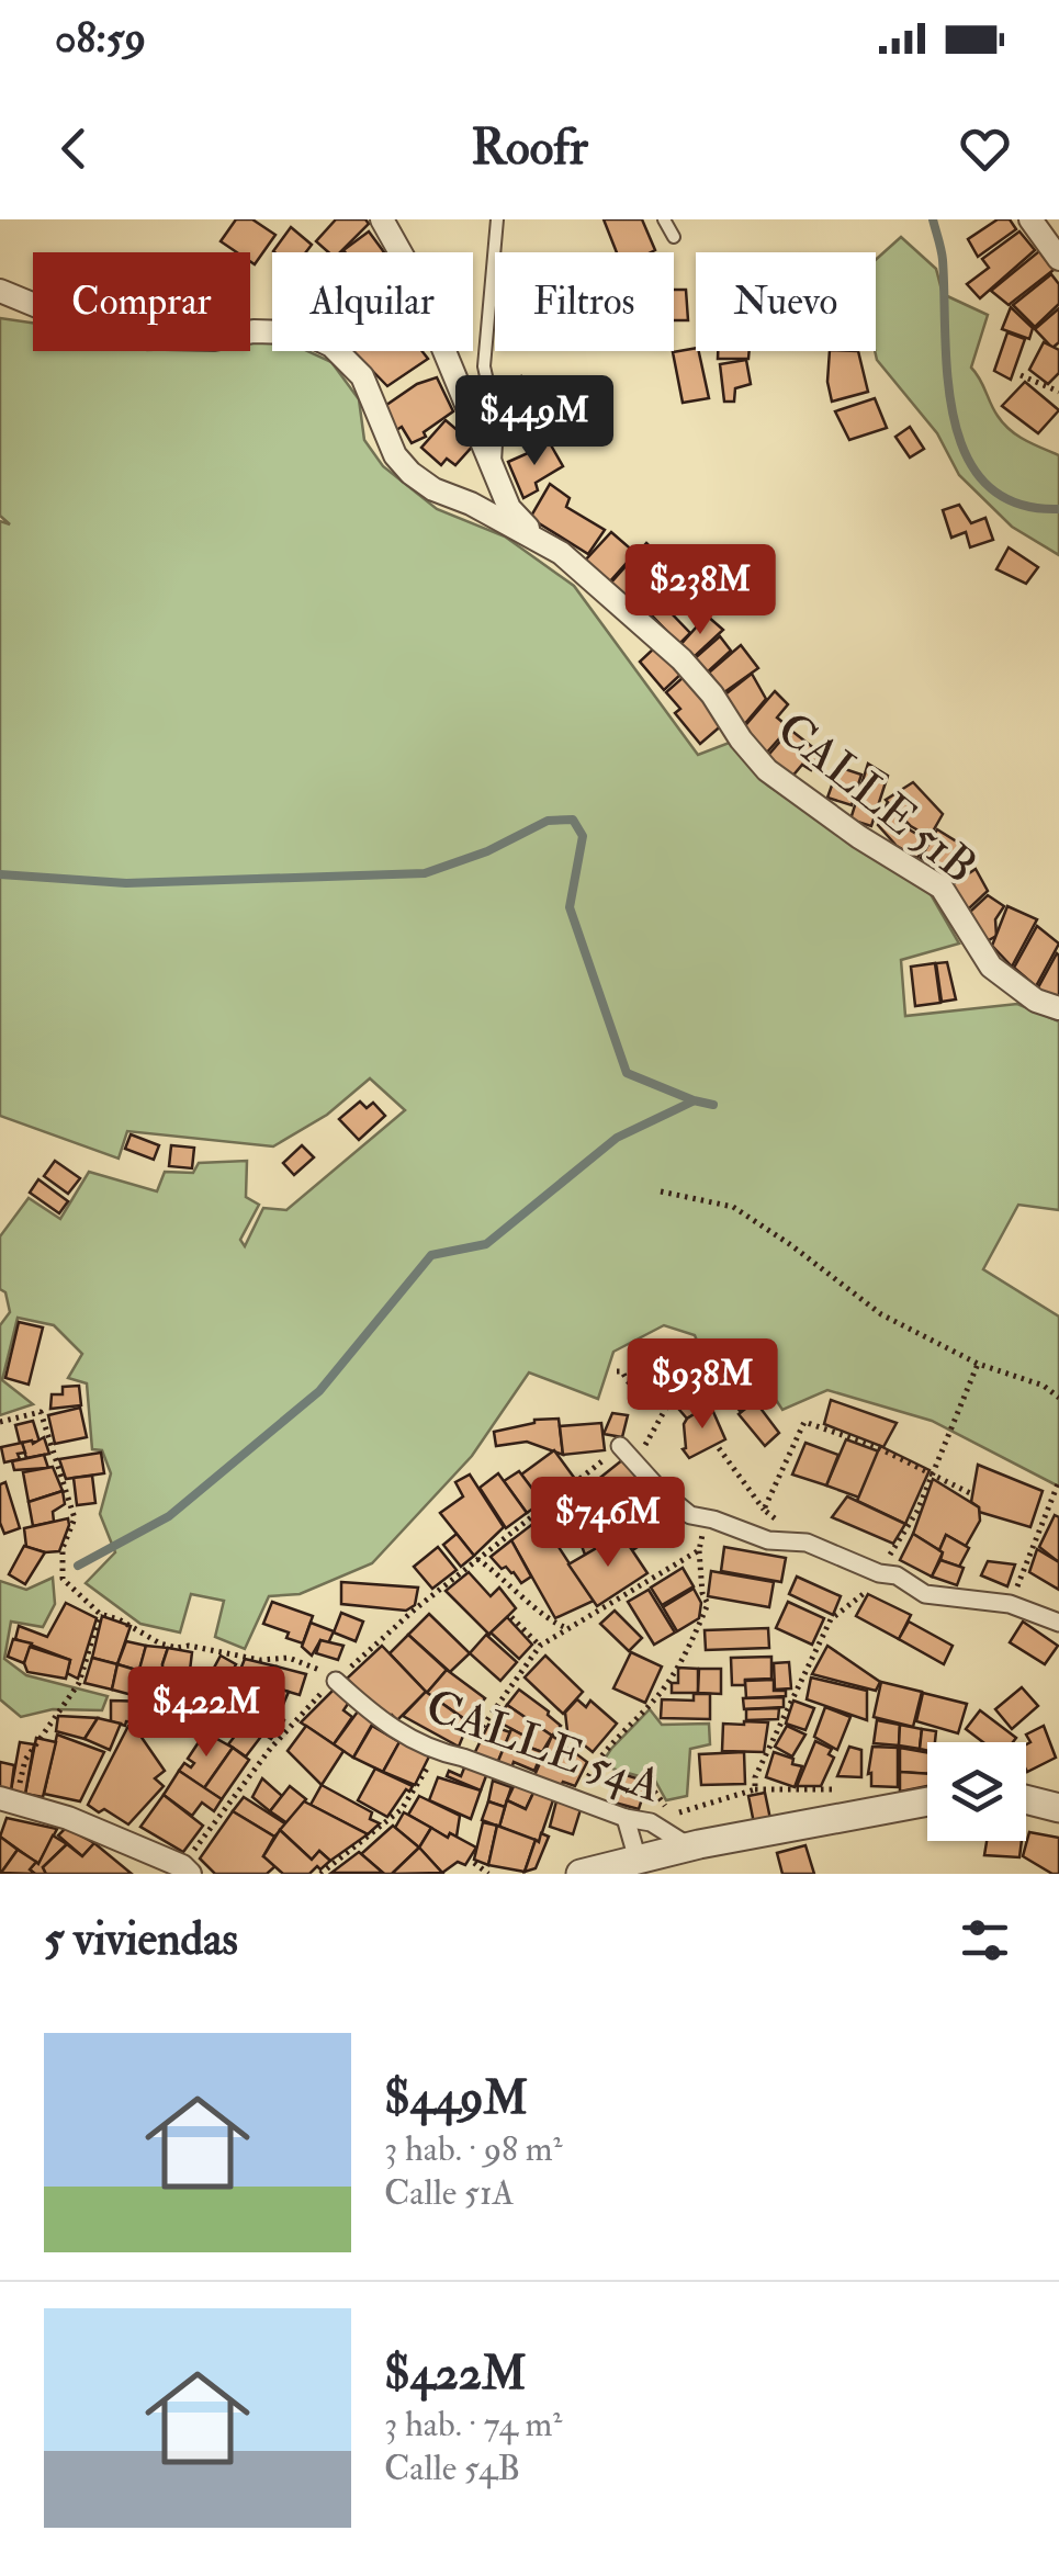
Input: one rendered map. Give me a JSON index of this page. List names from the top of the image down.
{
  "streets": {
    "street": ["CALLE 51B", "CALLE 54A"]
  },
  "page": {
    "status": "08:59",
    "header": "Roofr",
    "chip": [
      "Comprar",
      "Alquilar",
      "Filtros",
      "Nuevo"
    ],
    "price": [
      "$449M",
      "$238M",
      "$938M",
      "$746M",
      "$422M"
    ],
    "heading": "5 viviendas",
    "list": [
      {
        "name": "$449M",
        "note": "3 hab. · 98 m² · Calle 51A"
      },
      {
        "name": "$422M",
        "note": "3 hab. · 74 m² · Calle 54B"
      }
    ]
  }
}
